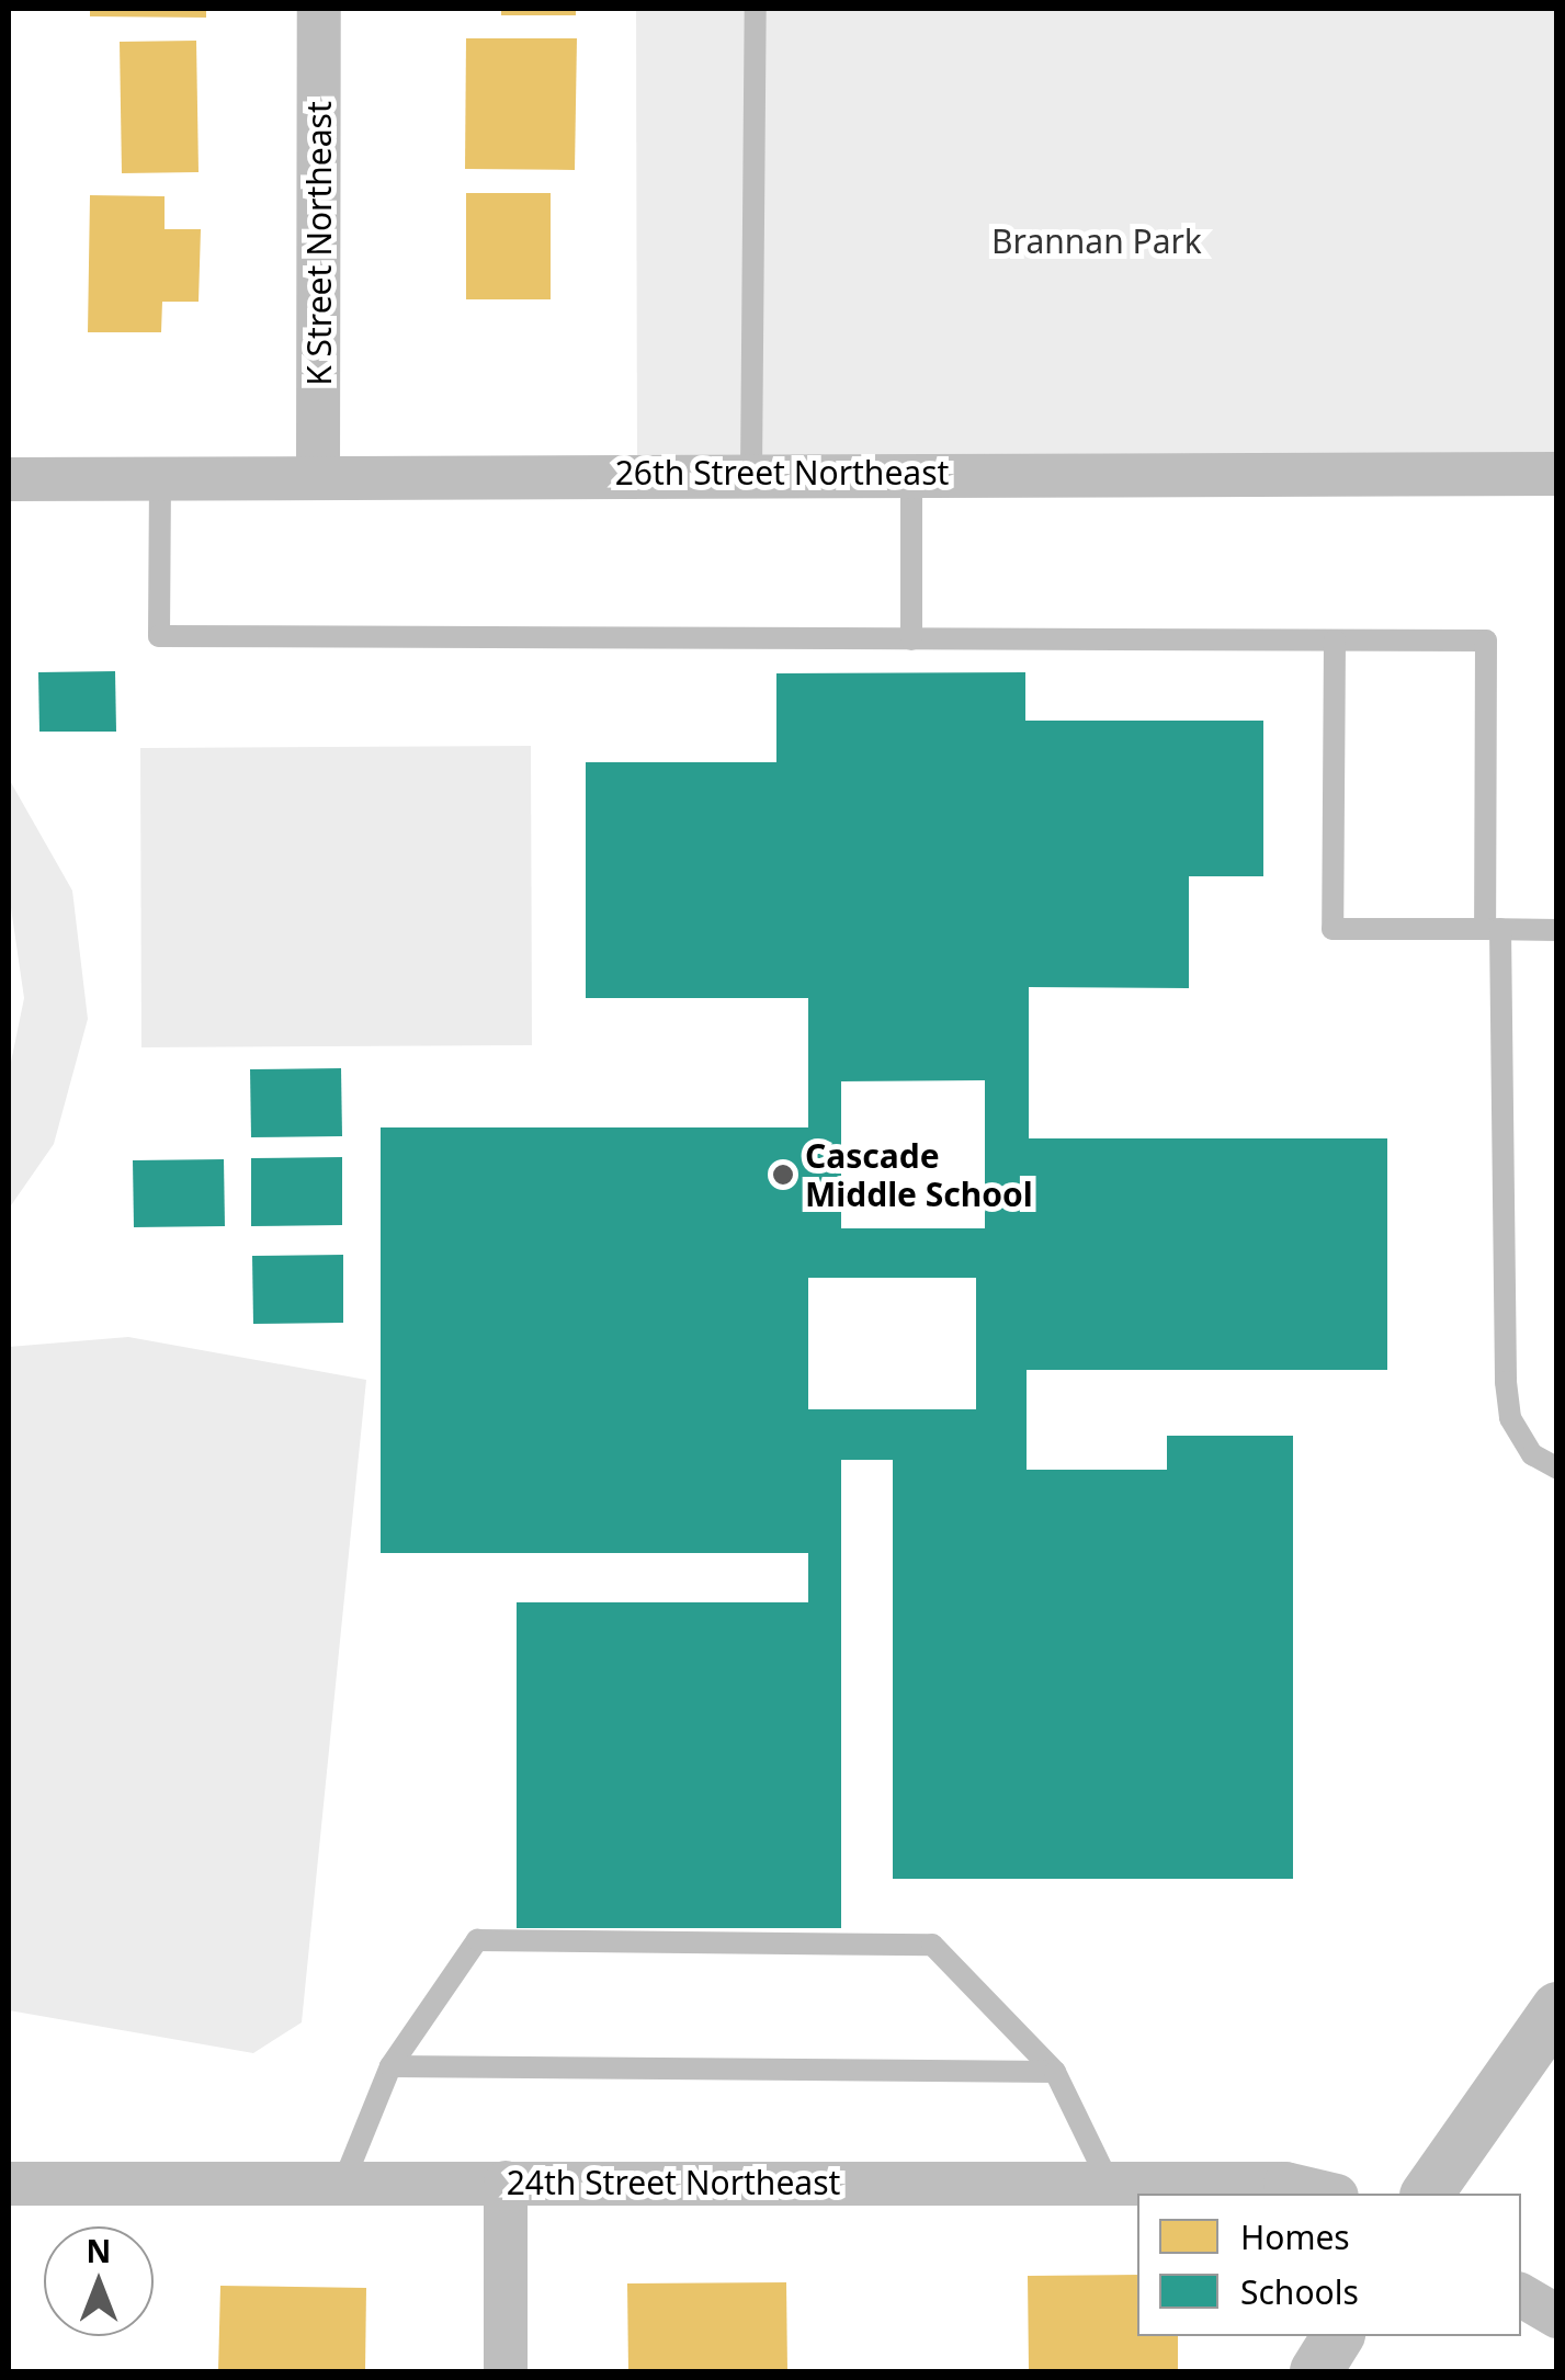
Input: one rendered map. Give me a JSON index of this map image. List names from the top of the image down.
{
  "streets": {
    "street": ["K Street Northeast", "26th Street Northeast", "24th Street Northeast"]
  },
  "crossings": [
    ["K Street Northeast", "26th Street Northeast"]
  ],
  "parks": ["Brannan Park"],
  "places": ["Cascade Middle School"],
  "legend": ["Homes", "Schools"],
  "north": "top"
}
